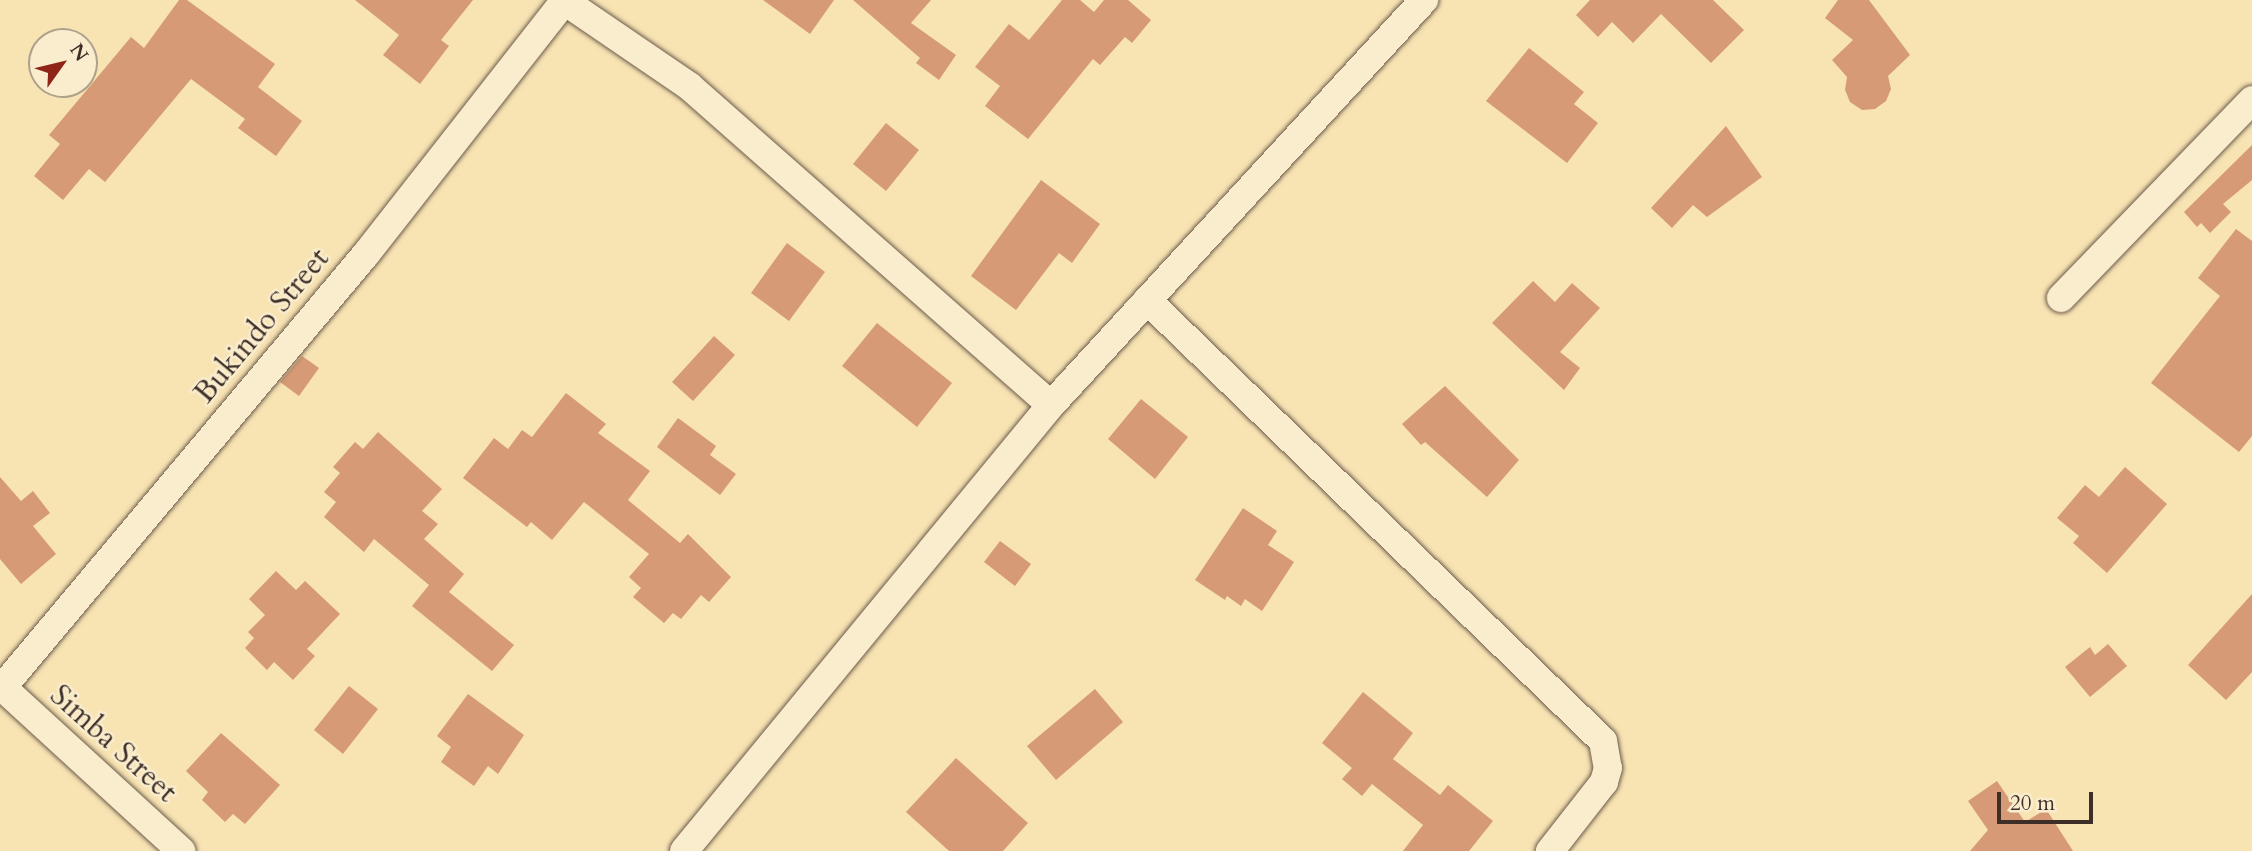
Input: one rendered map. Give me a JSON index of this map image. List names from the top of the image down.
{
  "streets": {
    "street": ["Bukindo Street", "Simba Street"]
  },
  "crossings": [
    ["Bukindo Street", "Simba Street"]
  ],
  "scale_bar": "20 m",
  "north": "top right"
}
